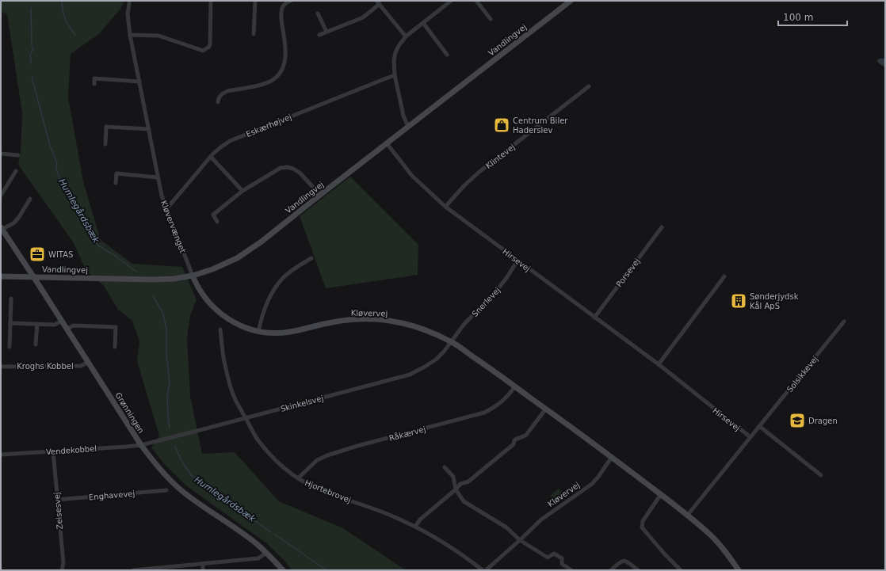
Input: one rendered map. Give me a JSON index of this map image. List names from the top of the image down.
{
  "streets": {
    "street": [
      "Vandlingvej",
      "Eskærhøjvej",
      "Klintevej",
      "Kløvervænget",
      "Hirsevej",
      "Porsevej",
      "Snerlevej",
      "Kløvervej",
      "Kroghs Kobbel",
      "Solsikkevej",
      "Skinkelsvej",
      "Grønningen",
      "Råkærvej",
      "Vendekobbel",
      "Hjortebrovej",
      "Enghavevej",
      "Zeisesvej"
    ]
  },
  "crossings": [
    ["Vandlingvej", "Kløvervænget"],
    ["Vandlingvej", "Hirsevej"],
    ["Vandlingvej", "Kløvervej"],
    ["Vandlingvej", "Grønningen"],
    ["Eskærhøjvej", "Kløvervænget"],
    ["Klintevej", "Hirsevej"],
    ["Kløvervænget", "Kløvervej"],
    ["Hirsevej", "Porsevej"],
    ["Hirsevej", "Snerlevej"],
    ["Hirsevej", "Solsikkevej"],
    ["Snerlevej", "Kløvervej"],
    ["Snerlevej", "Skinkelsvej"],
    ["Kløvervej", "Solsikkevej"],
    ["Kløvervej", "Skinkelsvej"],
    ["Kløvervej", "Råkærvej"],
    ["Kroghs Kobbel", "Grønningen"],
    ["Skinkelsvej", "Grønningen"],
    ["Skinkelsvej", "Vendekobbel"],
    ["Skinkelsvej", "Hjortebrovej"],
    ["Grønningen", "Vendekobbel"],
    ["Råkærvej", "Hjortebrovej"],
    ["Vendekobbel", "Zeisesvej"],
    ["Enghavevej", "Zeisesvej"]
  ],
  "water": ["Humlegårdsbæk"],
  "places": {
    "shop": ["Centrum Biler Haderslev"],
    "office": ["WITAS"],
    "building": ["Sønderjydsk Kål ApS"],
    "school or university": ["Dragen"]
  },
  "scale_bar": "100 m"
}
